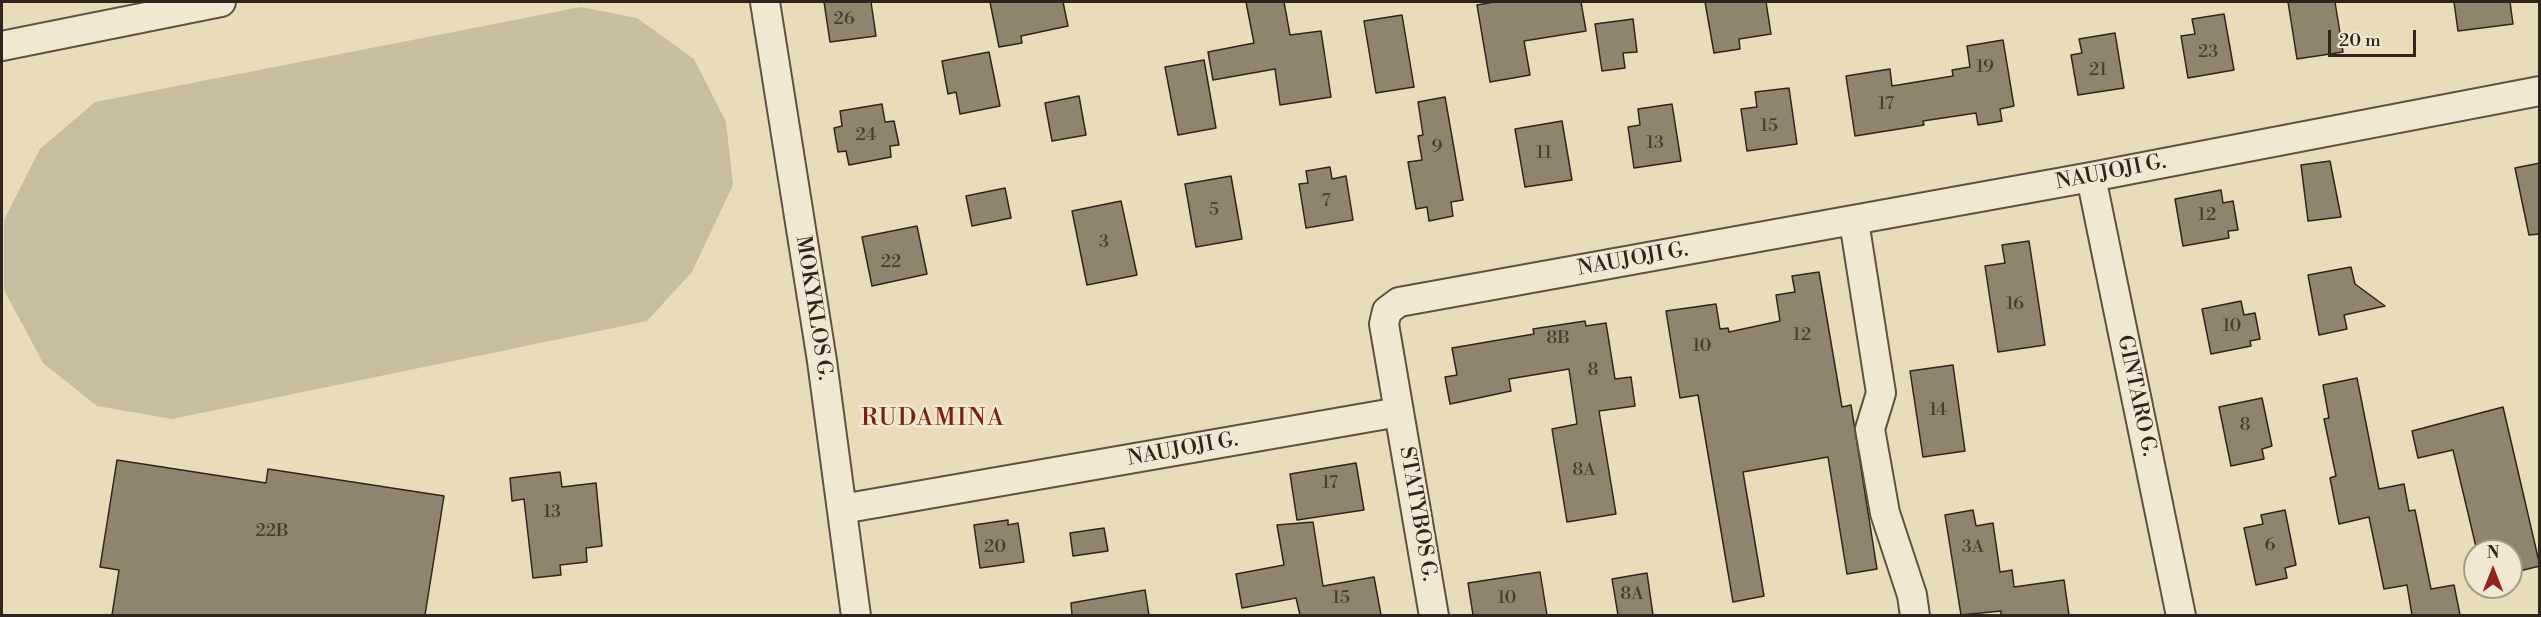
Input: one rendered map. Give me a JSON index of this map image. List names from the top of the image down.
{
  "streets": {
    "street": [
      "NAUJOJI G.",
      "MOKYKLOS G.",
      "GINTARO G.",
      "STATYBOS G."
    ]
  },
  "crossings": [
    ["NAUJOJI G.", "MOKYKLOS G."],
    ["NAUJOJI G.", "GINTARO G."],
    ["NAUJOJI G.", "STATYBOS G."]
  ],
  "districts": ["RUDAMINA"],
  "house_numbers": [
    "26",
    "23",
    "19",
    "21",
    "17",
    "15",
    "24",
    "13",
    "9",
    "11",
    "7",
    "5",
    "12",
    "3",
    "22",
    "16",
    "10",
    "12",
    "8B",
    "10",
    "8",
    "14",
    "8",
    "8A",
    "17",
    "13",
    "22B",
    "6",
    "20",
    "3A",
    "8A",
    "15",
    "10"
  ],
  "scale_bar": "20 m",
  "north": "top"
}
